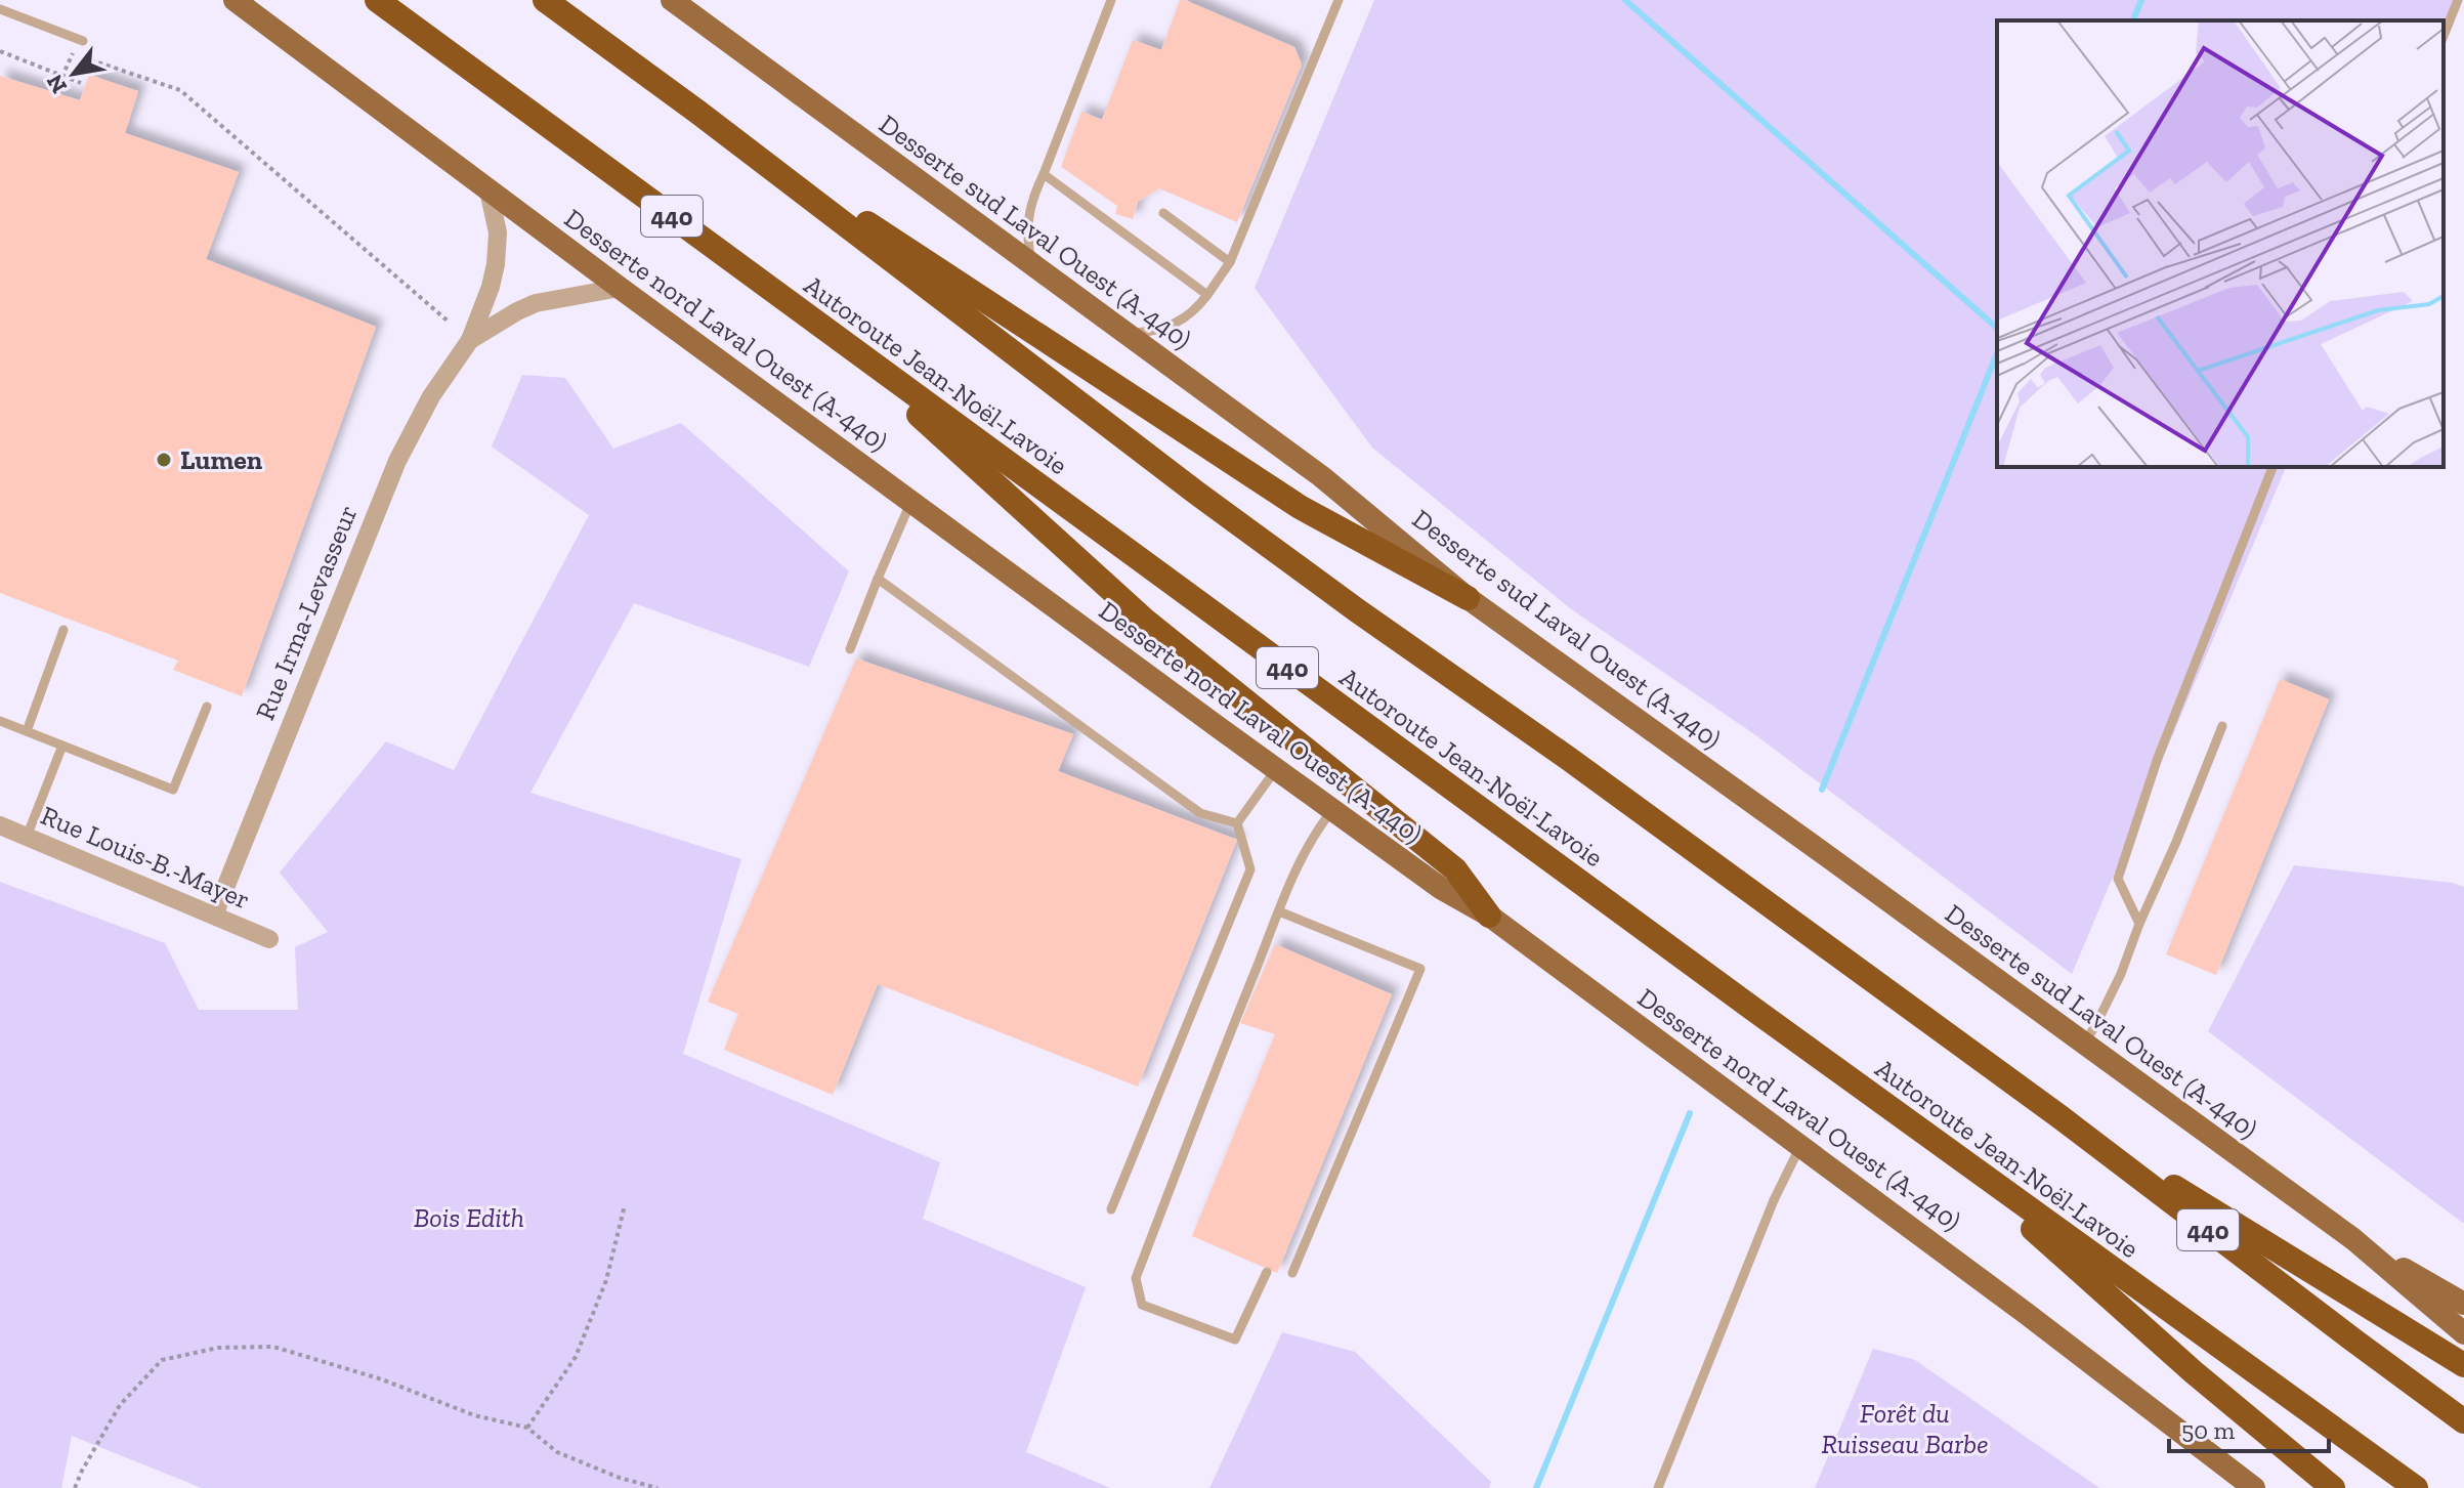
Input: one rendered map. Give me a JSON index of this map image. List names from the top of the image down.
{
  "streets": {
    "highway": ["440", "Autoroute Jean-Noël-Lavoie"],
    "main road": ["Desserte sud Laval Ouest (A-440)", "Desserte nord Laval Ouest (A-440)"],
    "street": ["Rue Irma-Levasseur", "Rue Louis-B.-Mayer"]
  },
  "crossings": [
    ["Desserte nord Laval Ouest (A-440)", "Rue Irma-Levasseur"],
    ["Rue Irma-Levasseur", "Rue Louis-B.-Mayer"]
  ],
  "parks": ["Bois Edith", "Forêt du Ruisseau Barbe"],
  "places": ["Lumen"],
  "scale_bar": "50 m",
  "north": "bottom left"
}
